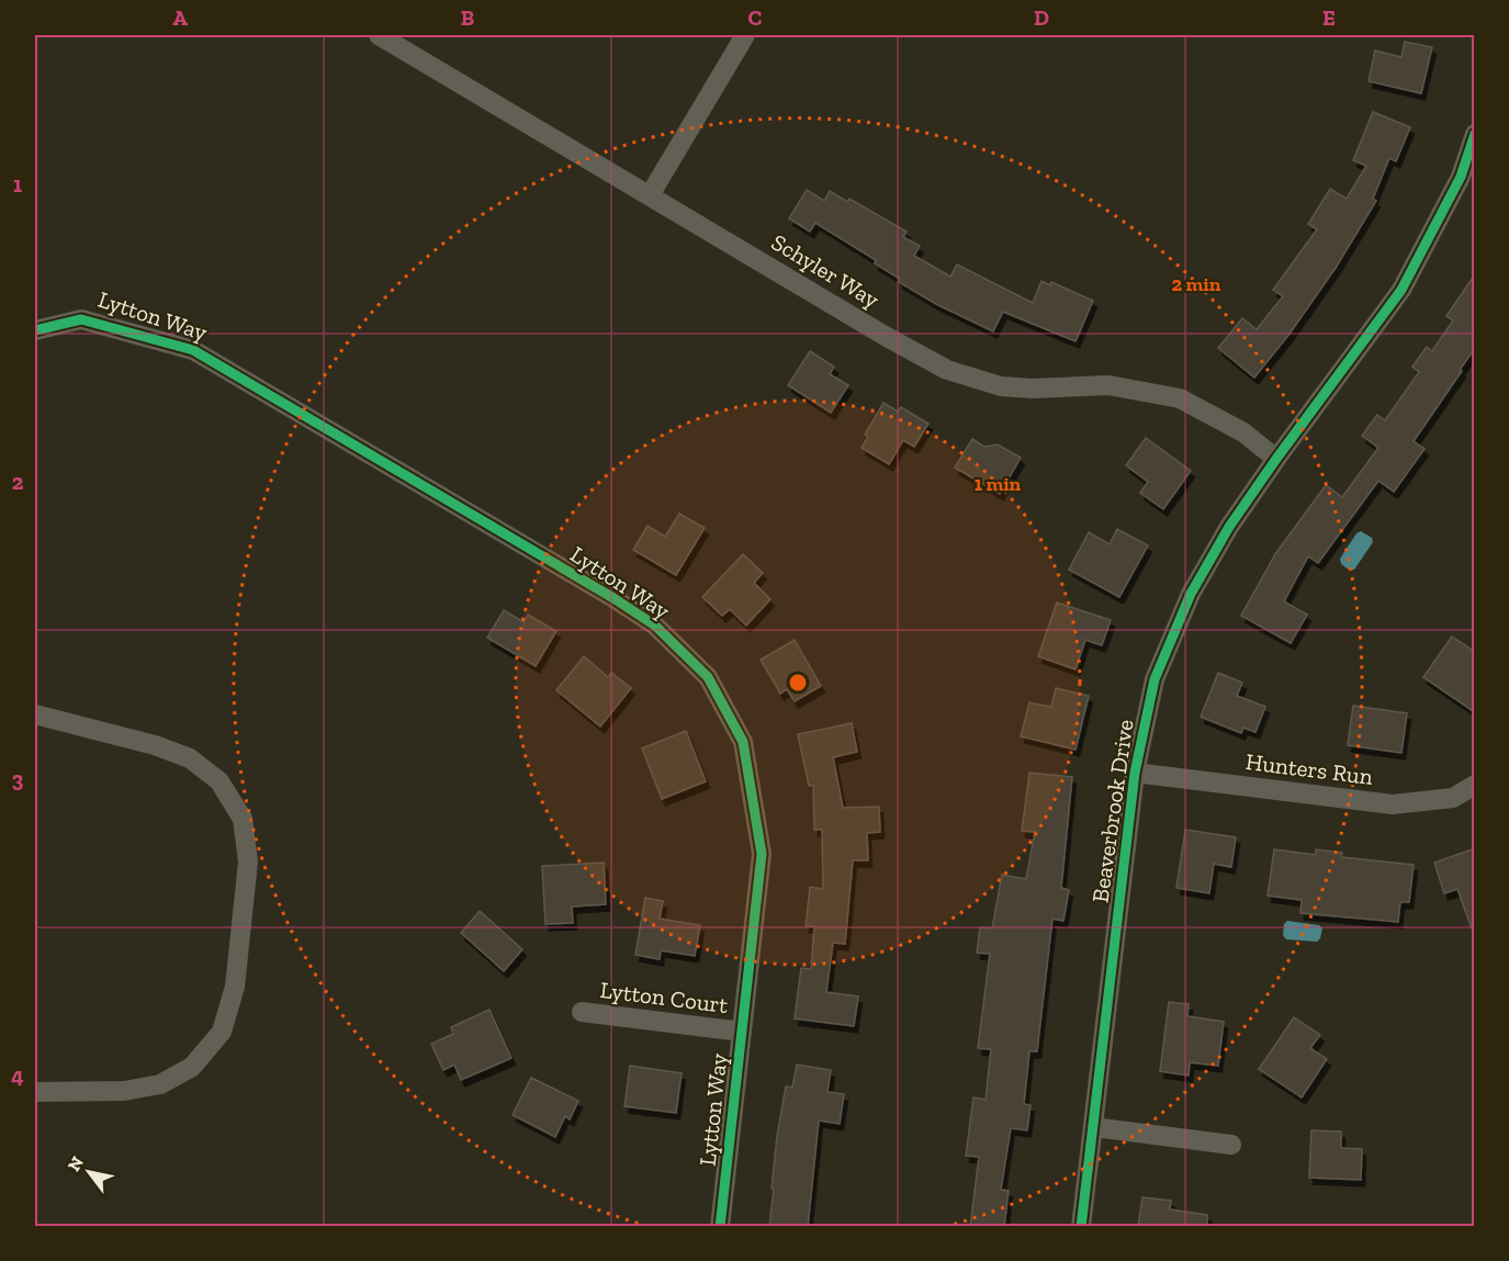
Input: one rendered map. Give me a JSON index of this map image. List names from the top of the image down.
{
  "streets": {
    "street": [
      "Schyler Way",
      "Lytton Way",
      "Hunters Run",
      "Beaverbrook Drive",
      "Lytton Court"
    ]
  },
  "crossings": [
    ["Schyler Way", "Beaverbrook Drive"],
    ["Lytton Way", "Lytton Court"],
    ["Hunters Run", "Beaverbrook Drive"]
  ],
  "north": "top left",
  "grid": {
    "columns": [
      "A",
      "B",
      "C",
      "D",
      "E"
    ],
    "rows": [
      "1",
      "2",
      "3",
      "4"
    ]
  },
  "rings": ["2 min", "1 min"]
}
